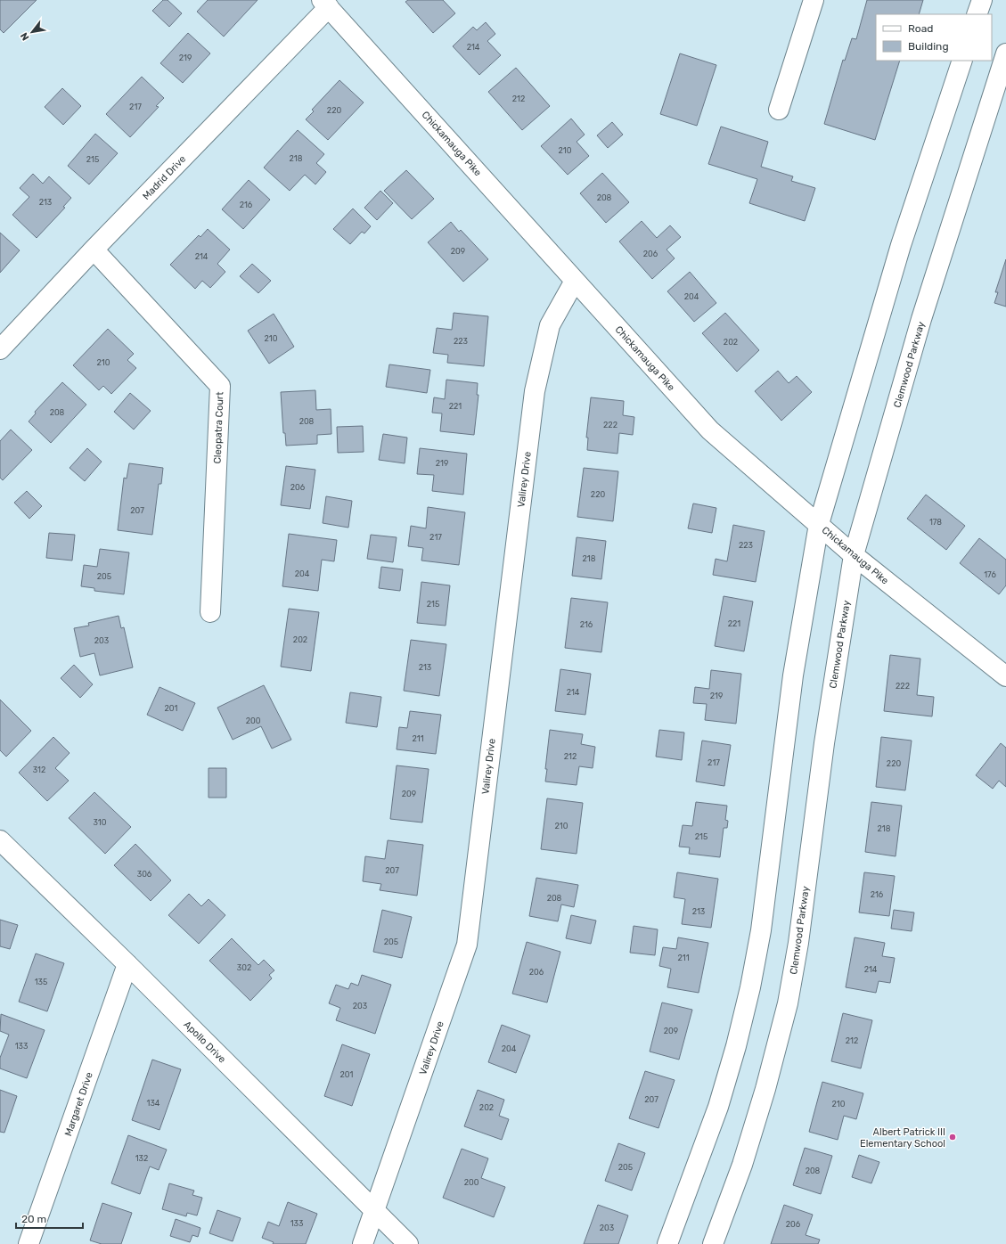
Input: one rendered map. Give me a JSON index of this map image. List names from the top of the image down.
{
  "streets": {
    "street": [
      "Chickamauga Pike",
      "Madrid Drive",
      "Clemwood Parkway",
      "Cleopatra Court",
      "Valirey Drive",
      "Apollo Drive",
      "Margaret Drive"
    ]
  },
  "crossings": [
    ["Chickamauga Pike", "Madrid Drive"],
    ["Chickamauga Pike", "Clemwood Parkway"],
    ["Chickamauga Pike", "Valirey Drive"],
    ["Madrid Drive", "Cleopatra Court"],
    ["Valirey Drive", "Apollo Drive"],
    ["Apollo Drive", "Margaret Drive"]
  ],
  "places": ["Albert Patrick III Elementary School"],
  "house_numbers": [
    "214",
    "219",
    "212",
    "217",
    "220",
    "210",
    "218",
    "215",
    "208",
    "213",
    "216",
    "209",
    "206",
    "214",
    "204",
    "210",
    "223",
    "202",
    "210",
    "221",
    "208",
    "208",
    "222",
    "219",
    "206",
    "220",
    "207",
    "178",
    "217",
    "223",
    "218",
    "204",
    "176",
    "205",
    "215",
    "221",
    "216",
    "202",
    "203",
    "213",
    "222",
    "214",
    "219",
    "201",
    "200",
    "211",
    "212",
    "217",
    "220",
    "312",
    "209",
    "310",
    "210",
    "218",
    "215",
    "207",
    "306",
    "216",
    "208",
    "213",
    "205",
    "211",
    "302",
    "214",
    "206",
    "135",
    "203",
    "209",
    "212",
    "133",
    "204",
    "201",
    "207",
    "134",
    "210",
    "202",
    "132",
    "205",
    "208",
    "200",
    "133",
    "206",
    "203"
  ],
  "legend": ["Road", "Building"],
  "scale_bar": "20 m",
  "north": "bottom left"
}
